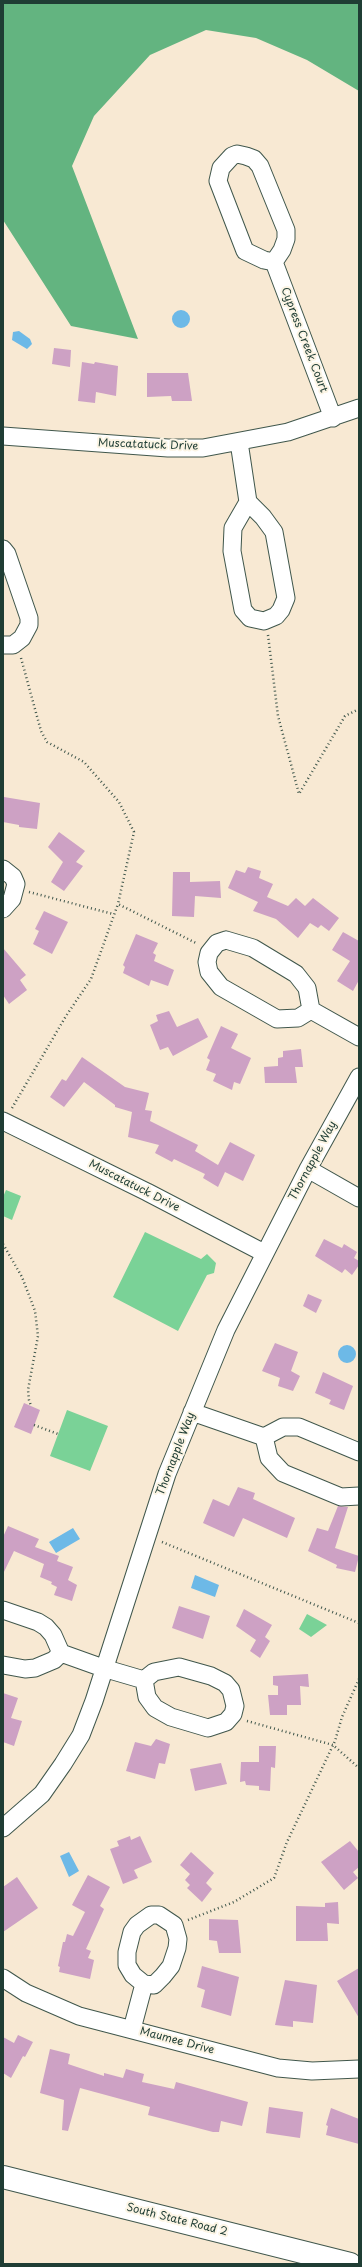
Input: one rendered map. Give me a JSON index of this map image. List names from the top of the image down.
{
  "streets": {
    "main road": ["South State Road 2"],
    "street": [
      "Cypress Creek Court",
      "Muscatatuck Drive",
      "Thornapple Way",
      "Maumee Drive"
    ]
  },
  "crossings": [
    ["Cypress Creek Court", "Muscatatuck Drive"],
    ["Muscatatuck Drive", "Thornapple Way"]
  ]
}
